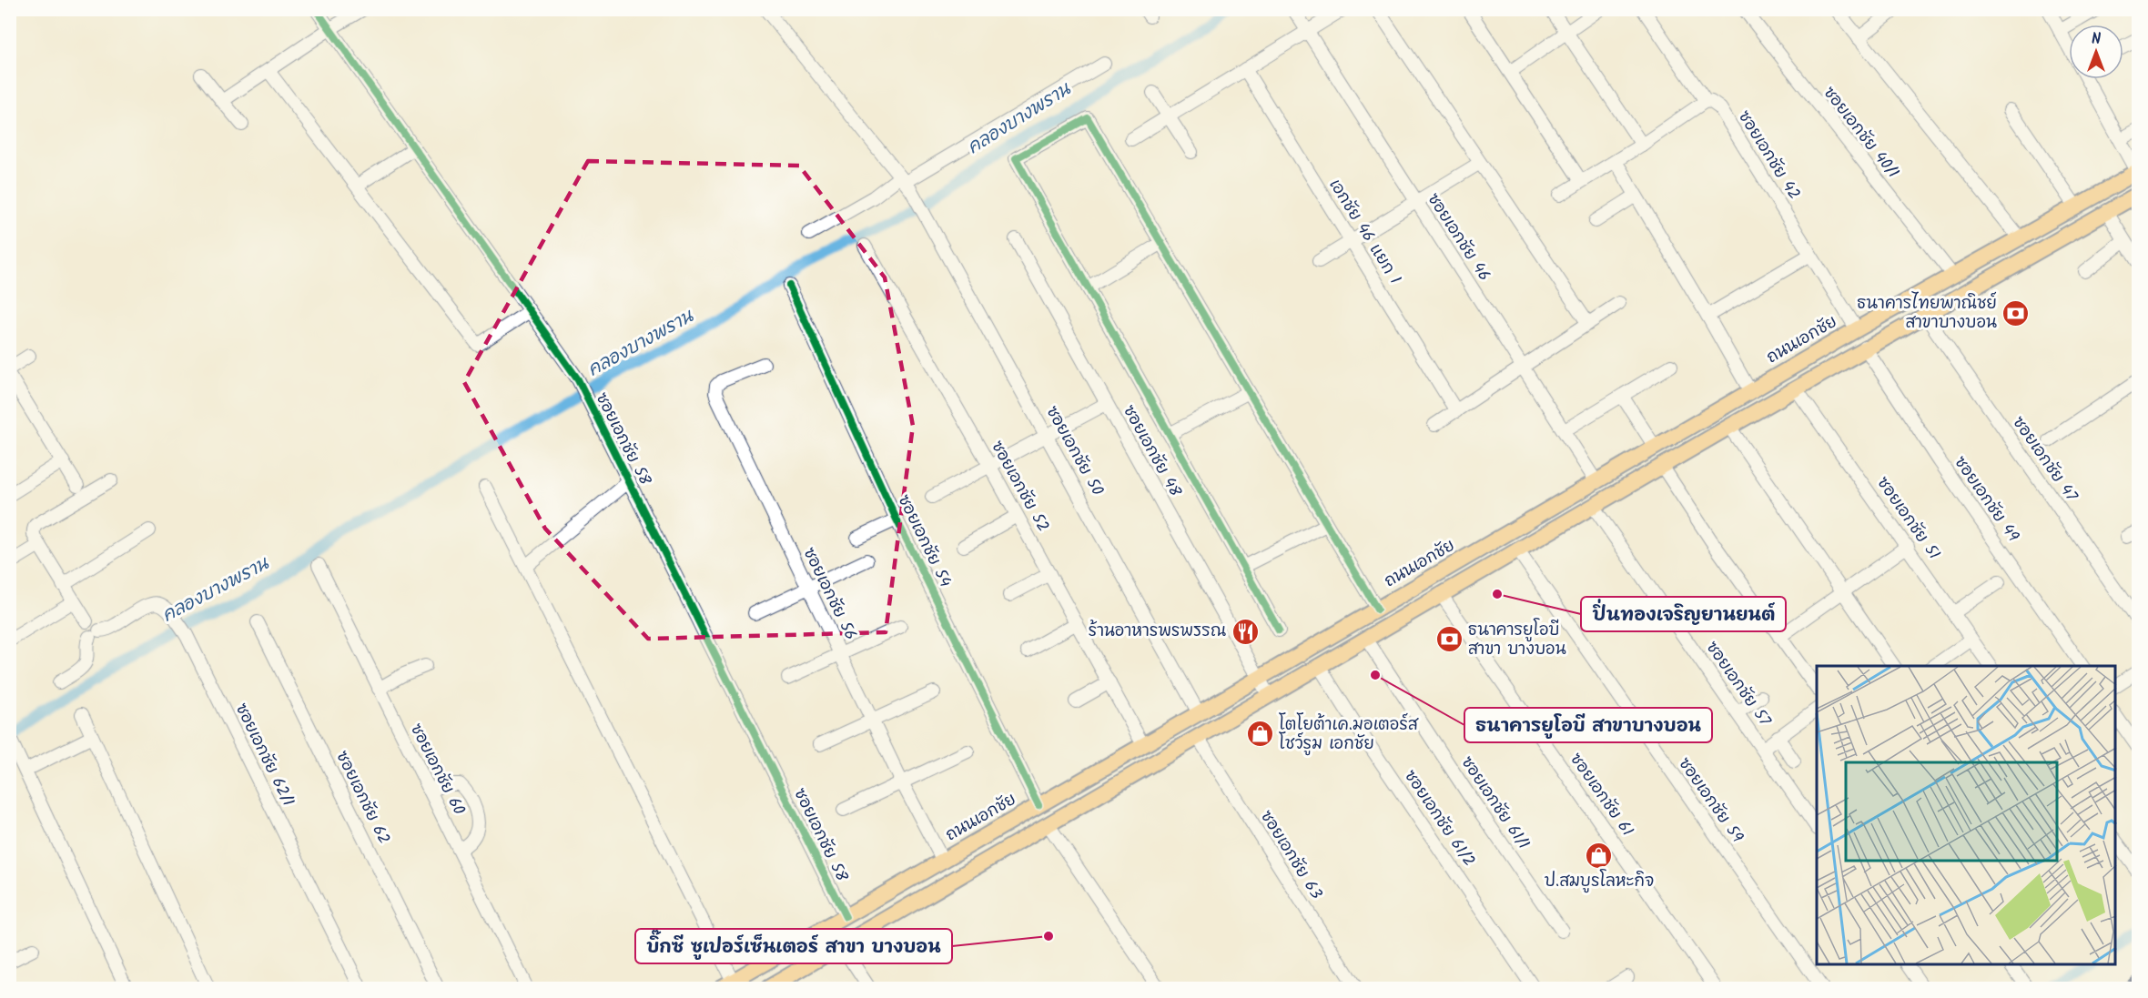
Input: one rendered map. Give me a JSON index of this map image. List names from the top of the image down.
{
  "streets": {
    "main road": ["ถนนเอกชัย"],
    "street": [
      "ซอยเอกชัย 40/1",
      "ซอยเอกชัย 42",
      "เอกชัย 46 แยก 1",
      "ซอยเอกชัย 46",
      "ซอยเอกชัย 58",
      "ซอยเอกชัย 50",
      "ซอยเอกชัย 48",
      "ซอยเอกชัย 47",
      "ซอยเอกชัย 52",
      "ซอยเอกชัย 49",
      "ซอยเอกชัย 51",
      "ซอยเอกชัย 54",
      "ซอยเอกชัย 56",
      "ซอยเอกชัย 57",
      "ซอยเอกชัย 62/1",
      "ซอยเอกชัย 60",
      "ซอยเอกชัย 61",
      "ซอยเอกชัย 62",
      "ซอยเอกชัย 59",
      "ซอยเอกชัย 61/1",
      "ซอยเอกชัย 61/2",
      "ซอยเอกชัย 63"
    ]
  },
  "crossings": [
    ["ซอยเอกชัย 40/1", "ถนนเอกชัย"],
    ["ซอยเอกชัย 42", "ถนนเอกชัย"],
    ["ซอยเอกชัย 46", "ถนนเอกชัย"],
    ["ถนนเอกชัย", "ซอยเอกชัย 58"],
    ["ถนนเอกชัย", "ซอยเอกชัย 50"],
    ["ถนนเอกชัย", "ซอยเอกชัย 48"],
    ["ถนนเอกชัย", "ซอยเอกชัย 52"],
    ["ถนนเอกชัย", "ซอยเอกชัย 54"],
    ["ถนนเอกชัย", "ซอยเอกชัย 56"]
  ],
  "water": ["คลองบางพราน"],
  "places": {
    "bank": ["ธนาคารไทยพาณิชย์ สาขาบางบอน", "ธนาคารยูโอบี สาขา บางบอน"],
    "other": ["ปิ่นทองเจริญยานยนต์", "ธนาคารยูโอบี สาขาบางบอน", "บิ๊กซี ซูเปอร์เซ็นเตอร์ สาขา บางบอน"],
    "restaurant": ["ร้านอาหารพรพรรณ"],
    "shop": ["โตโยต้าเค.มอเตอร์ส โชว์รูม เอกชัย", "ป.สมบูรโลหะกิจ"]
  },
  "north": "top"
}
